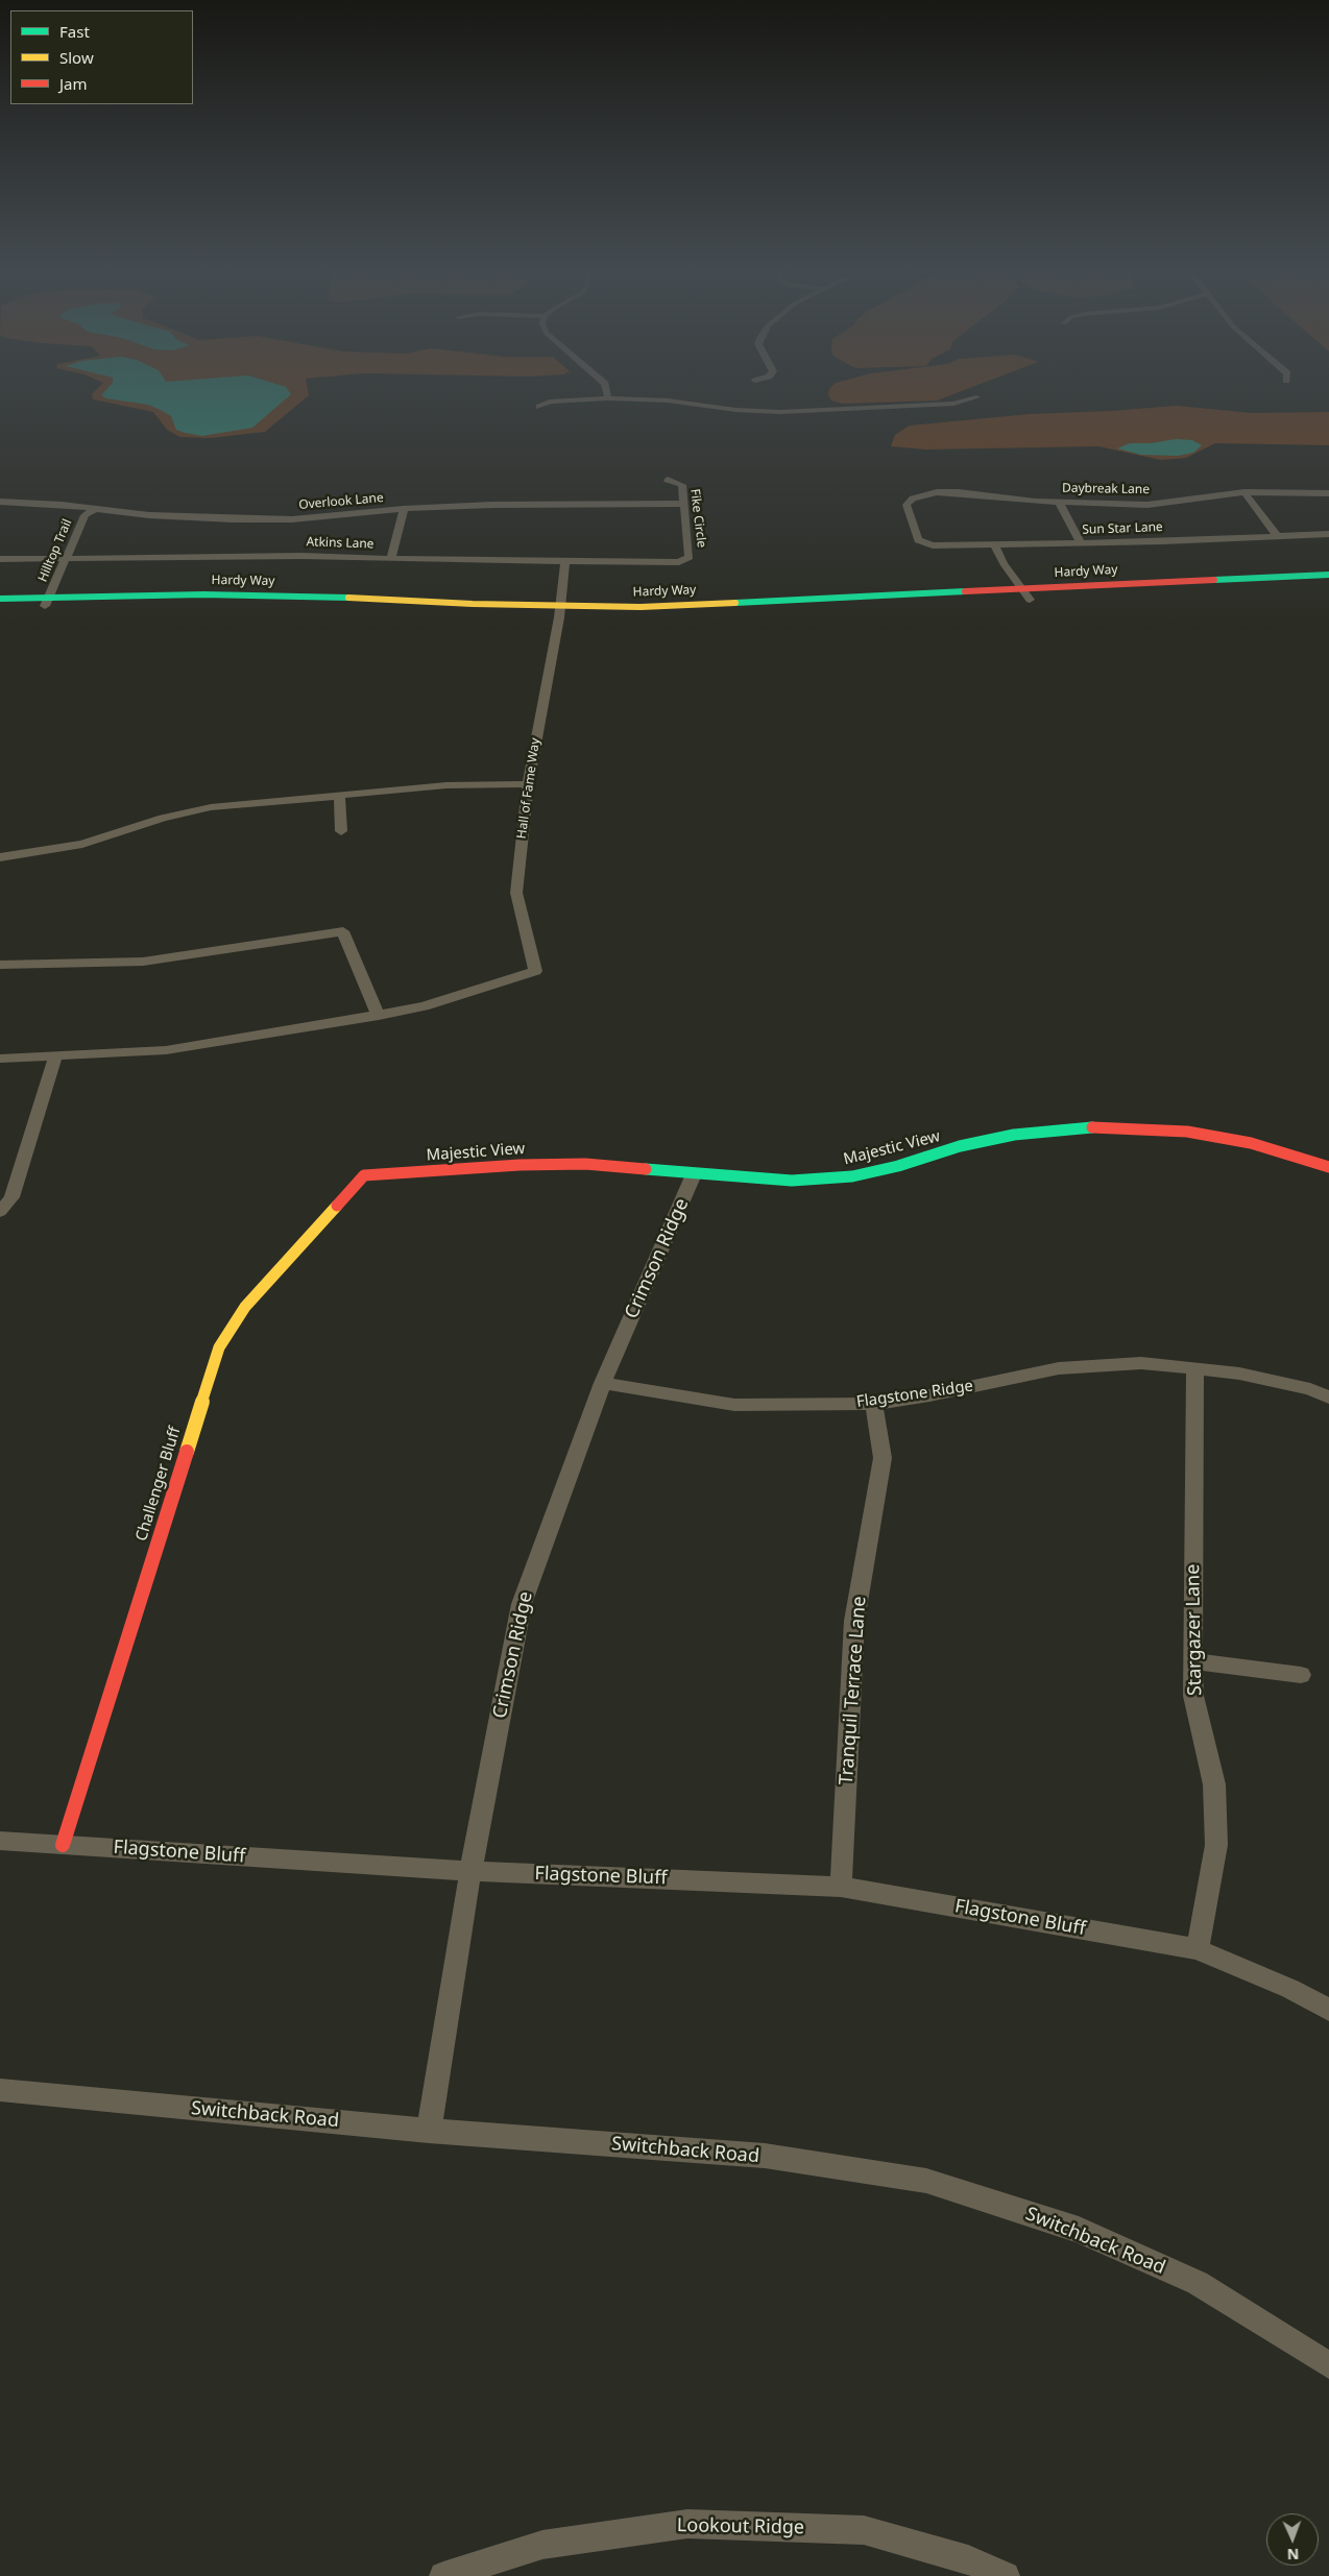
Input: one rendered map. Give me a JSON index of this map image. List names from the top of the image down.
{
  "streets": {
    "main road": ["Hardy Way", "Majestic View", "Challenger Bluff"],
    "street": [
      "Daybreak Lane",
      "Overlook Lane",
      "Fike Circle",
      "Sun Star Lane",
      "Atkins Lane",
      "Hilltop Trail",
      "Hall of Fame Way",
      "Crimson Ridge",
      "Flagstone Ridge",
      "Stargazer Lane",
      "Tranquil Terrace Lane",
      "Flagstone Bluff",
      "Switchback Road",
      "Lookout Ridge"
    ]
  },
  "crossings": [
    ["Daybreak Lane", "Sun Star Lane"],
    ["Overlook Lane", "Fike Circle"],
    ["Overlook Lane", "Hilltop Trail"],
    ["Fike Circle", "Atkins Lane"],
    ["Atkins Lane", "Hilltop Trail"],
    ["Atkins Lane", "Hall of Fame Way"],
    ["Hilltop Trail", "Hardy Way"],
    ["Hardy Way", "Hall of Fame Way"],
    ["Majestic View", "Crimson Ridge"],
    ["Majestic View", "Challenger Bluff"],
    ["Crimson Ridge", "Flagstone Ridge"],
    ["Crimson Ridge", "Flagstone Bluff"],
    ["Crimson Ridge", "Switchback Road"],
    ["Flagstone Ridge", "Stargazer Lane"],
    ["Flagstone Ridge", "Tranquil Terrace Lane"],
    ["Challenger Bluff", "Flagstone Bluff"],
    ["Stargazer Lane", "Flagstone Bluff"],
    ["Tranquil Terrace Lane", "Flagstone Bluff"]
  ],
  "legend": ["Fast", "Slow", "Jam"],
  "north": "bottom"
}
